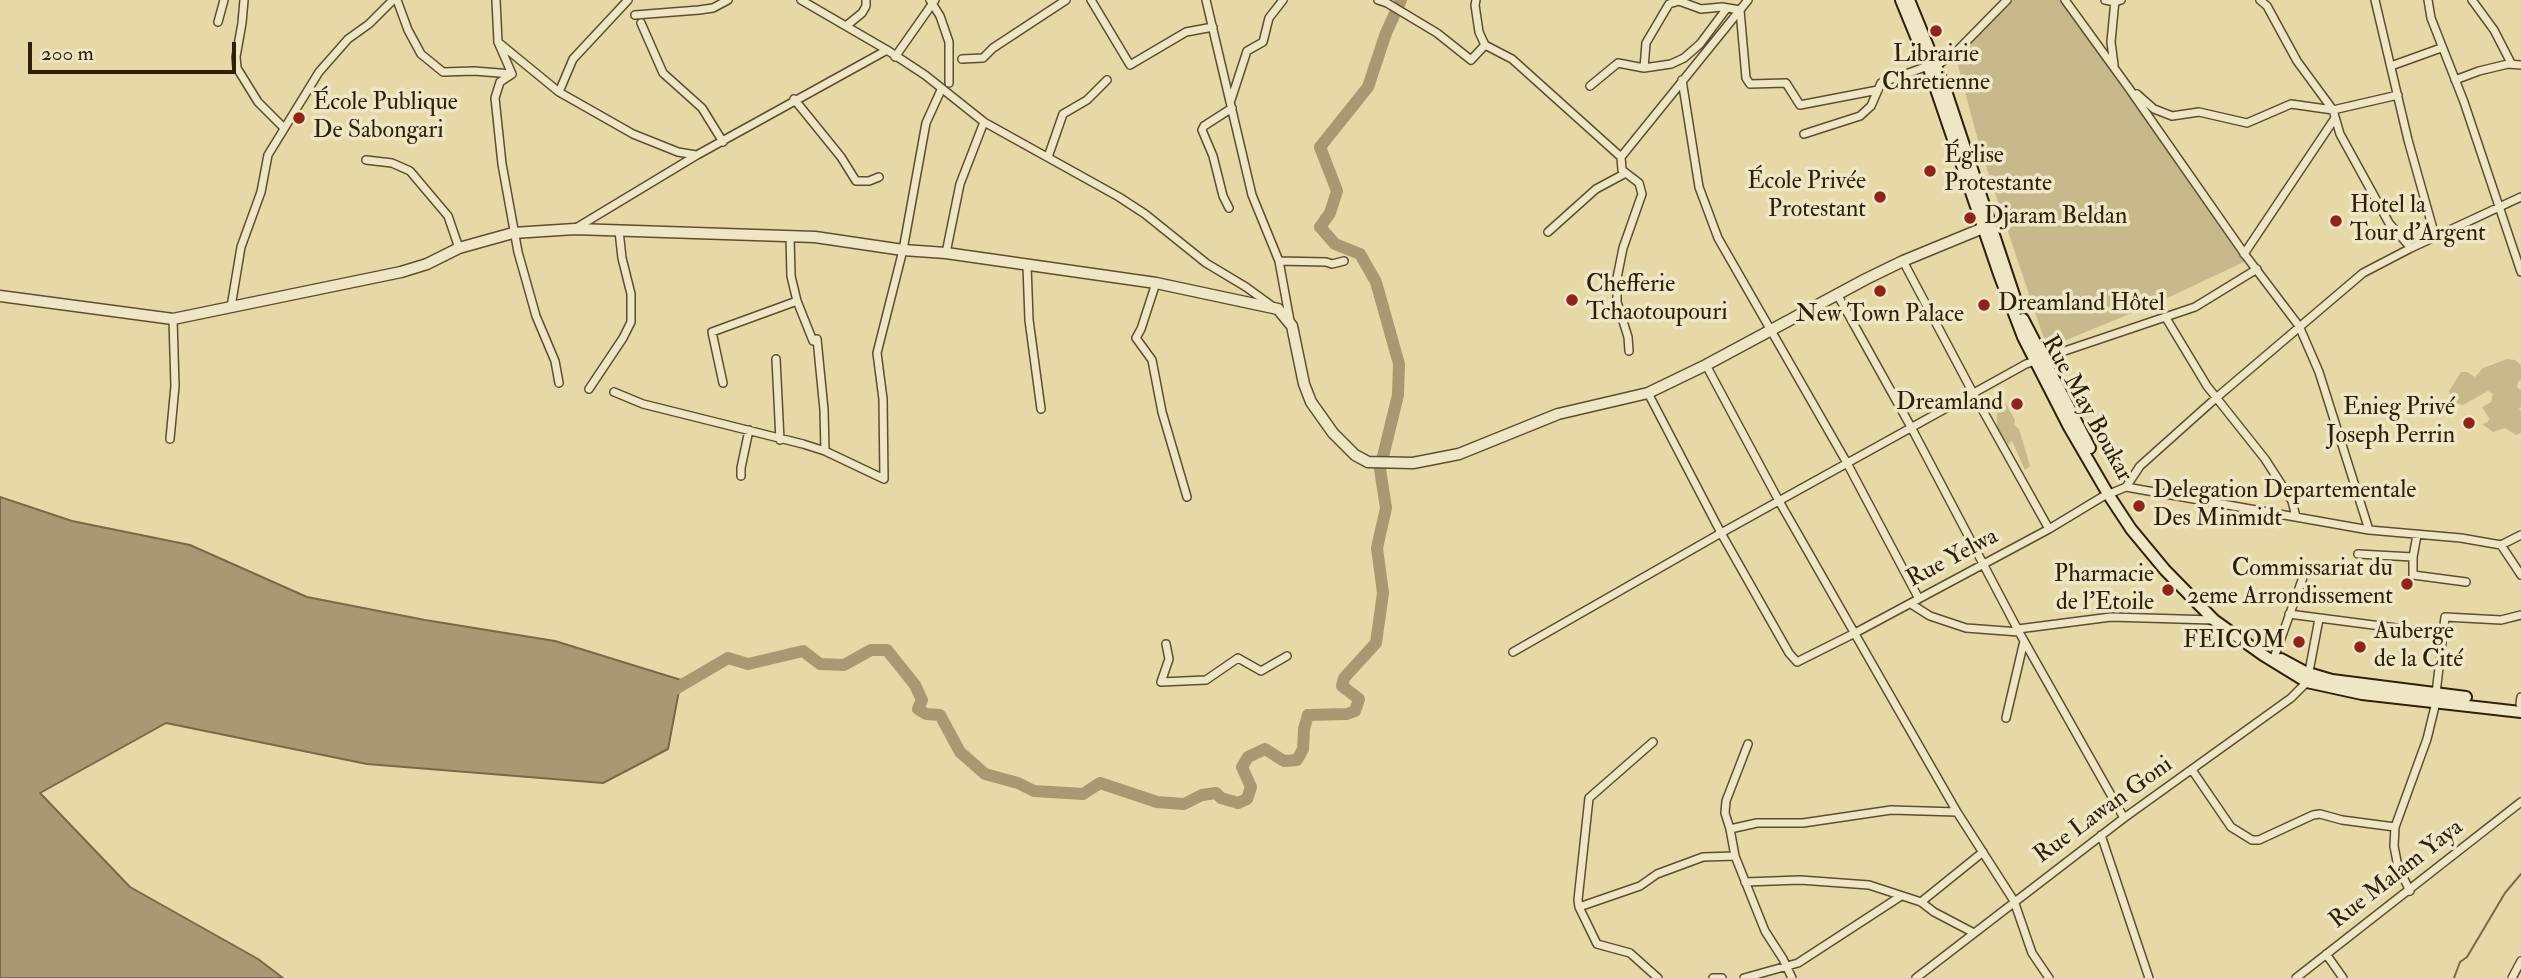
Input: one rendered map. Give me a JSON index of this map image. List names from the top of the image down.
{
  "streets": {
    "main road": ["Rue May Boukar"],
    "street": ["Rue Yelwa", "Rue Lawan Goni", "Rue Malam Yaya"]
  },
  "crossings": [
    ["Rue May Boukar", "Rue Yelwa"],
    ["Rue May Boukar", "Rue Lawan Goni"]
  ],
  "places": [
    "Librairie Chretienne",
    "École Publique De Sabongari",
    "Église Protestante",
    "École Privée Protestant",
    "Djaram Beldan",
    "Hotel la Tour d'Argent",
    "New Town Palace",
    "Chefferie Tchaotoupouri",
    "Dreamland Hôtel",
    "Dreamland",
    "Enieg Privé Joseph Perrin",
    "Delegation Departementale Des Minmidt",
    "Commissariat du 2eme Arrondissement",
    "Pharmacie de l'Etoile",
    "FEICOM",
    "Auberge de la Cité"
  ],
  "scale_bar": "200 m"
}
